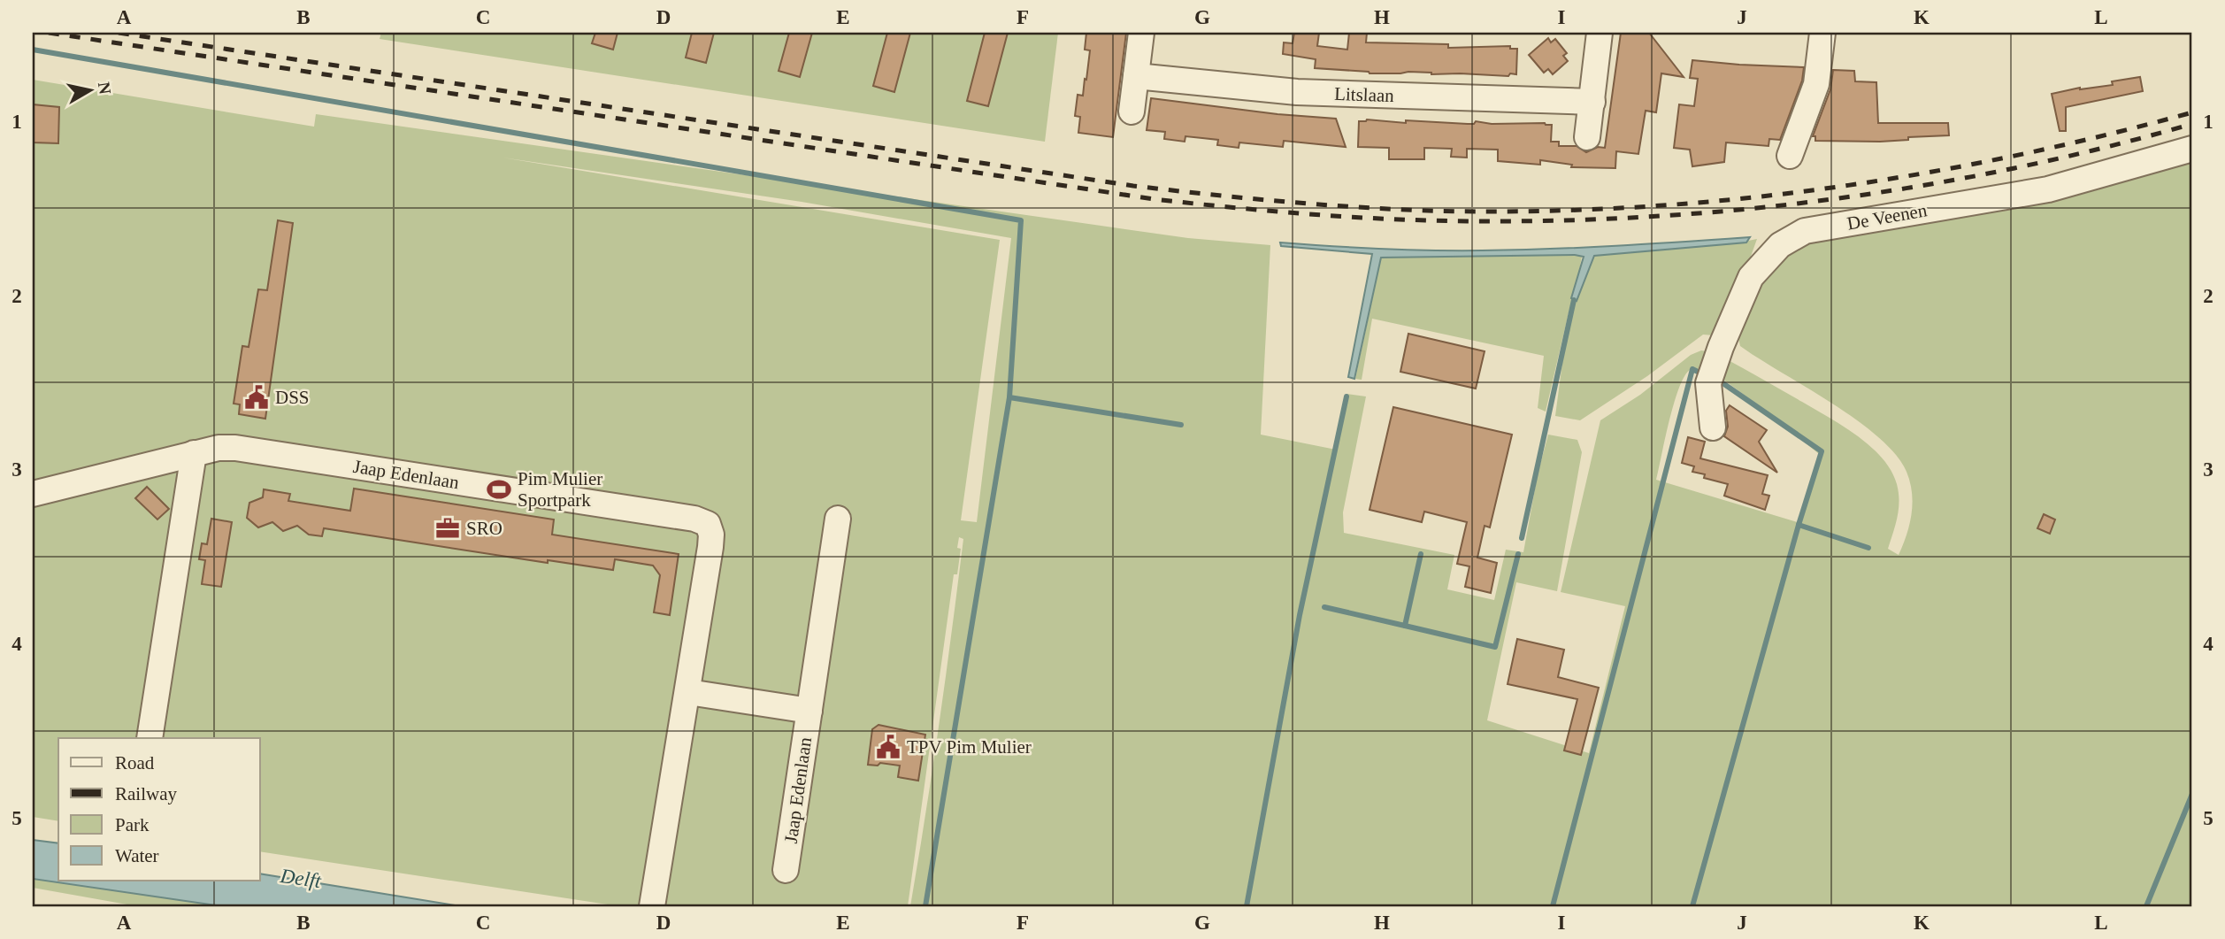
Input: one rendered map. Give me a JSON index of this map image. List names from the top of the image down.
{
  "streets": {
    "street": ["Litslaan", "De Veenen", "Jaap Edenlaan"]
  },
  "water": ["Delft"],
  "places": {
    "public building": ["DSS", "TPV Pim Mulier"],
    "sports": ["Pim Mulier Sportpark"],
    "office": ["SRO"]
  },
  "legend": [
    "Road",
    "Railway",
    "Park",
    "Water"
  ],
  "north": "right",
  "grid": {
    "columns": [
      "A",
      "B",
      "C",
      "D",
      "E",
      "F",
      "G",
      "H",
      "I",
      "J",
      "K",
      "L"
    ],
    "rows": [
      "1",
      "2",
      "3",
      "4",
      "5"
    ]
  }
}
